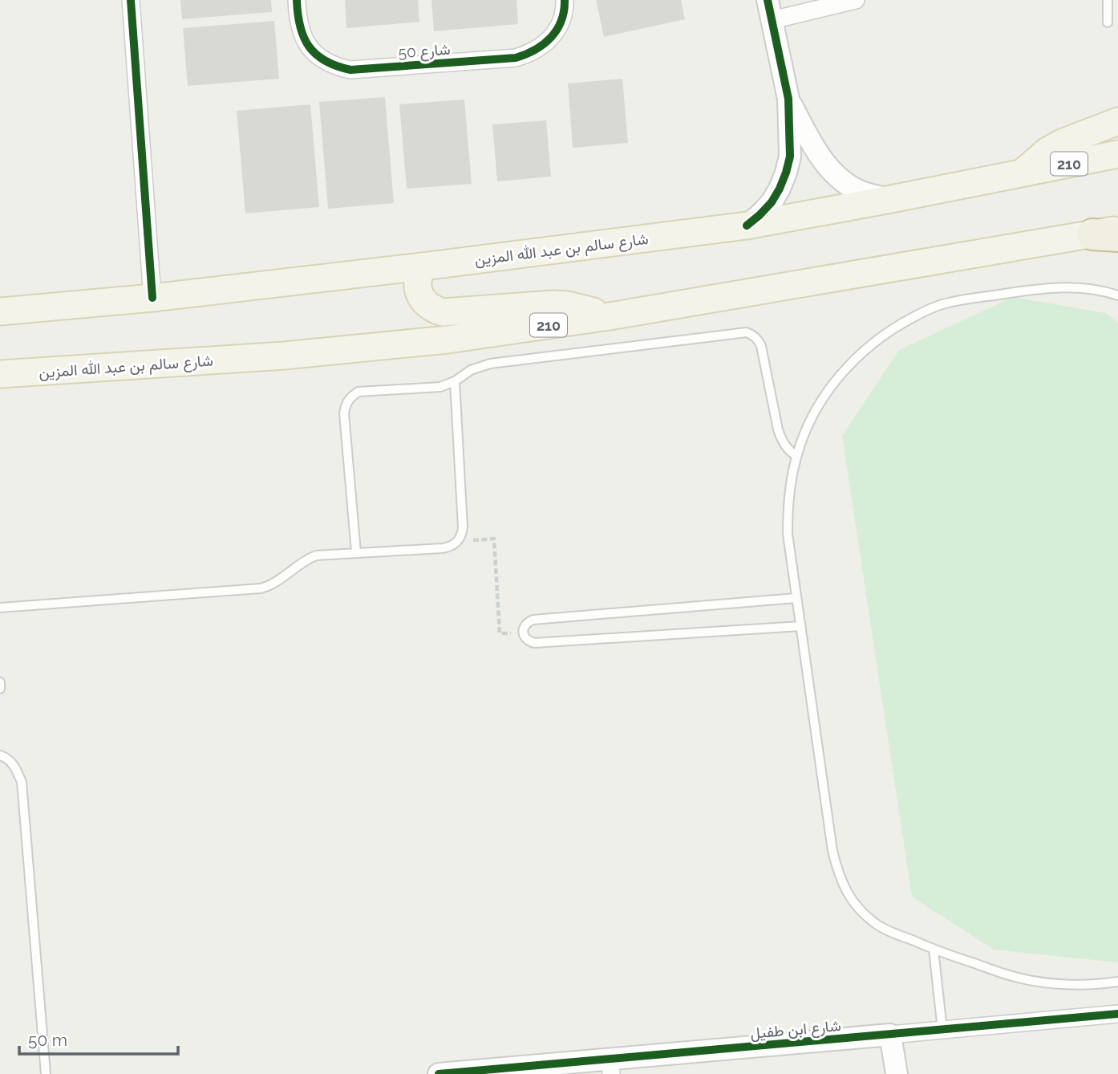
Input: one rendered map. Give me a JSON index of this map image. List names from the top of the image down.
{
  "streets": {
    "main road": ["210", "شارع سالم بن عبد الله المزين"],
    "street": ["شارع 50", "شارع ابن طفيل"]
  },
  "scale_bar": "50 m"
}
